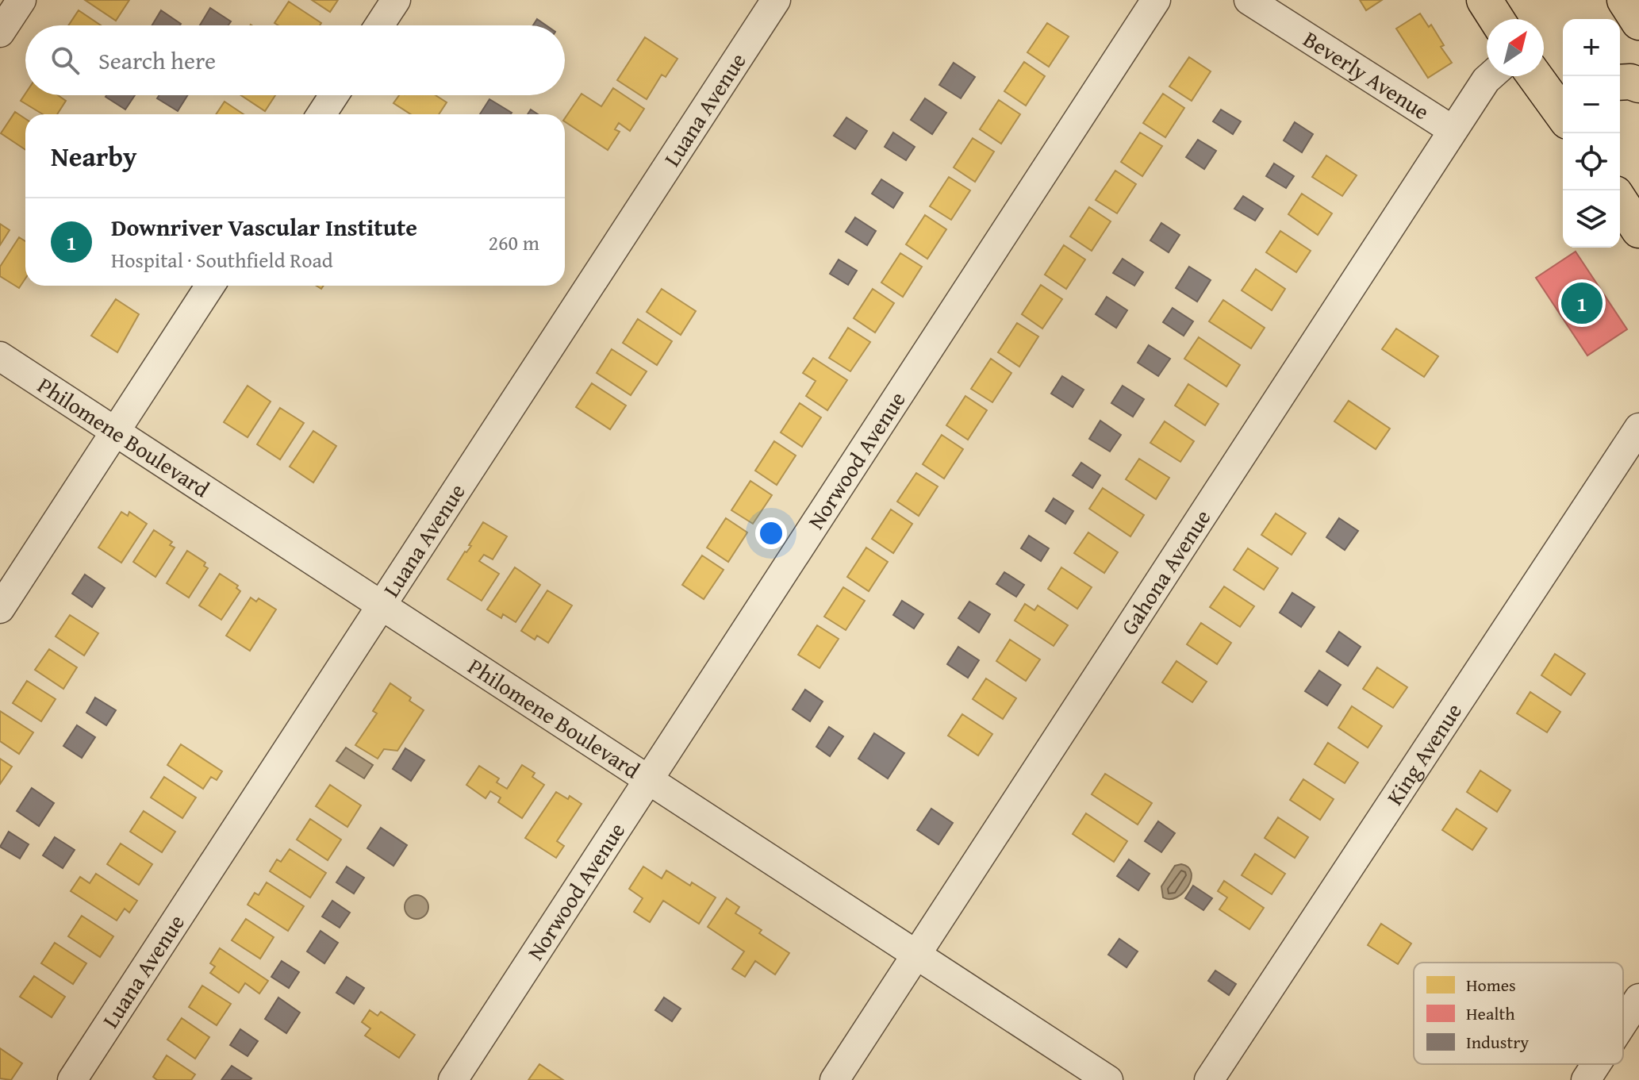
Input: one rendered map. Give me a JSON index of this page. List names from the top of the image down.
{
  "streets": {
    "street": [
      "Beverly Avenue",
      "Luana Avenue",
      "Philomene Boulevard",
      "Norwood Avenue",
      "Gahona Avenue",
      "King Avenue"
    ]
  },
  "crossings": [
    ["Beverly Avenue", "Gahona Avenue"],
    ["Luana Avenue", "Philomene Boulevard"],
    ["Philomene Boulevard", "Norwood Avenue"],
    ["Philomene Boulevard", "Gahona Avenue"]
  ],
  "legend": ["Homes", "Health", "Industry"],
  "north": "top right",
  "page": {
    "map_buttons": ["+", "−"],
    "search": "Search here",
    "heading": "Nearby",
    "list": [
      {
        "mark": "1",
        "name": "Downriver Vascular Institute",
        "note": "Hospital · Southfield Road",
        "value": "260 m"
      }
    ],
    "pins": "1"
  }
}
